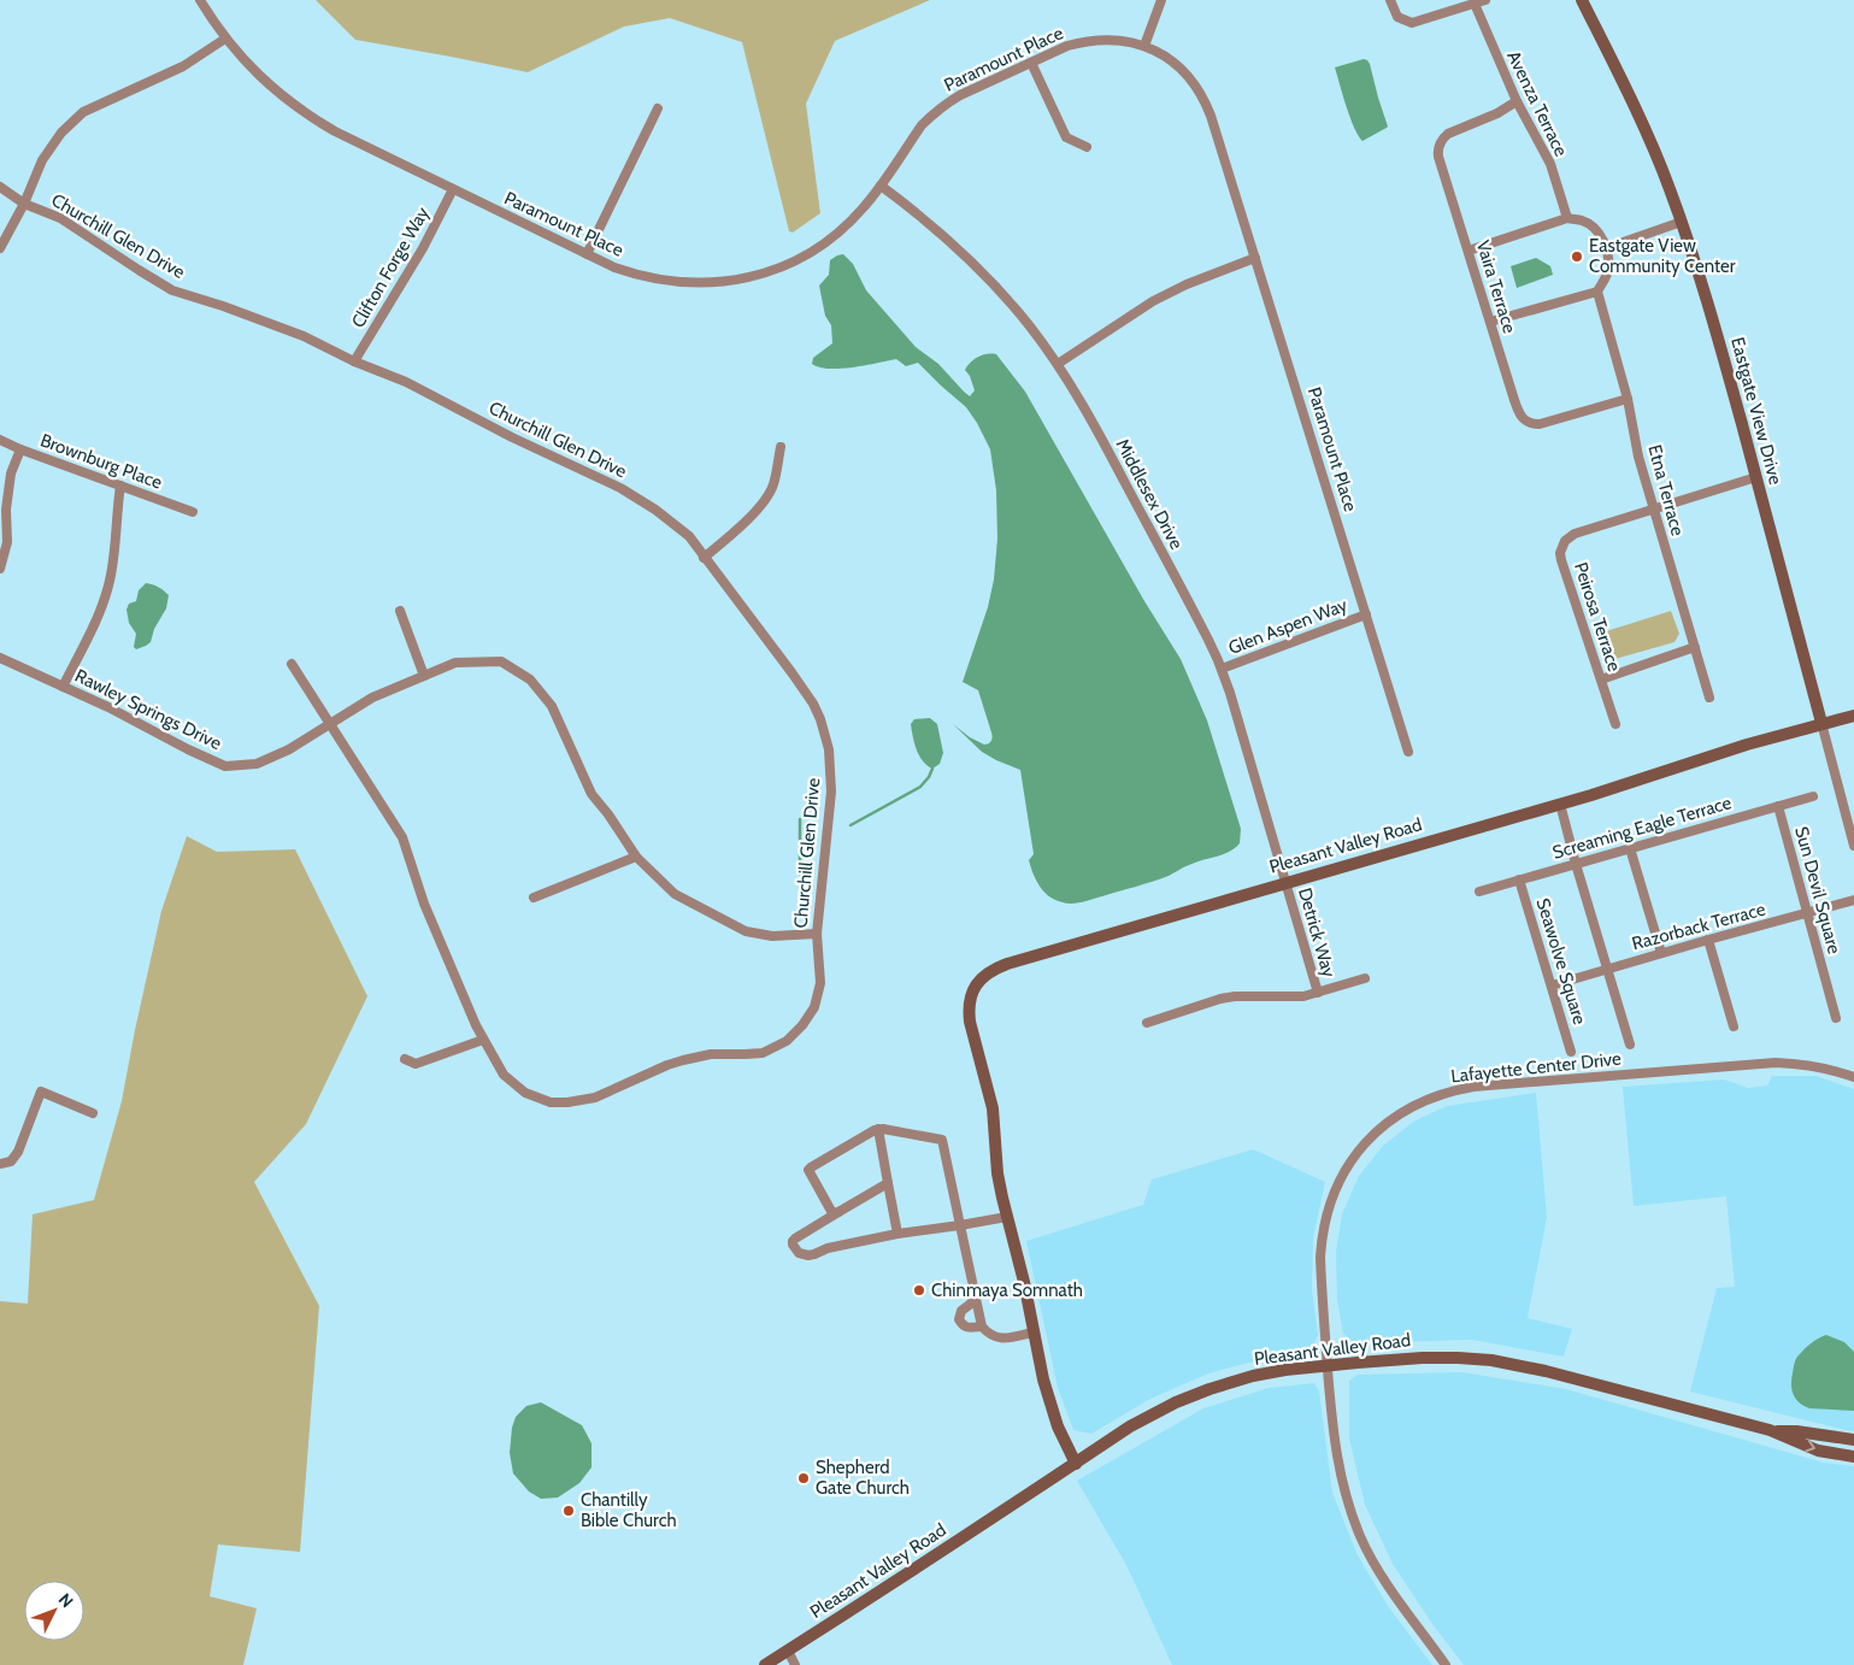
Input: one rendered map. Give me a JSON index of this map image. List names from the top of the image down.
{
  "streets": {
    "street": [
      "Paramount Place",
      "Avenza Terrace",
      "Churchill Glen Drive",
      "Clifton Forge Way",
      "Vaira Terrace",
      "Eastgate View Drive",
      "Brownburg Place",
      "Etna Terrace",
      "Middlesex Drive",
      "Peirosa Terrace",
      "Glen Aspen Way",
      "Rawley Springs Drive",
      "Screaming Eagle Terrace",
      "Pleasant Valley Road",
      "Sun Devil Square",
      "Razorback Terrace",
      "Detrick Way",
      "Seawolve Square",
      "Lafayette Center Drive"
    ]
  },
  "crossings": [
    ["Paramount Place", "Clifton Forge Way"],
    ["Paramount Place", "Middlesex Drive"],
    ["Paramount Place", "Glen Aspen Way"],
    ["Avenza Terrace", "Vaira Terrace"],
    ["Churchill Glen Drive", "Clifton Forge Way"],
    ["Churchill Glen Drive", "Rawley Springs Drive"],
    ["Vaira Terrace", "Etna Terrace"],
    ["Eastgate View Drive", "Peirosa Terrace"],
    ["Eastgate View Drive", "Pleasant Valley Road"],
    ["Etna Terrace", "Peirosa Terrace"],
    ["Middlesex Drive", "Glen Aspen Way"],
    ["Middlesex Drive", "Pleasant Valley Road"],
    ["Middlesex Drive", "Detrick Way"],
    ["Screaming Eagle Terrace", "Sun Devil Square"],
    ["Screaming Eagle Terrace", "Seawolve Square"],
    ["Pleasant Valley Road", "Detrick Way"],
    ["Pleasant Valley Road", "Lafayette Center Drive"],
    ["Sun Devil Square", "Razorback Terrace"],
    ["Razorback Terrace", "Seawolve Square"]
  ],
  "places": [
    "Eastgate View Community Center",
    "Chinmaya Somnath",
    "Shepherd Gate Church",
    "Chantilly Bible Church"
  ],
  "north": "top right"
}
